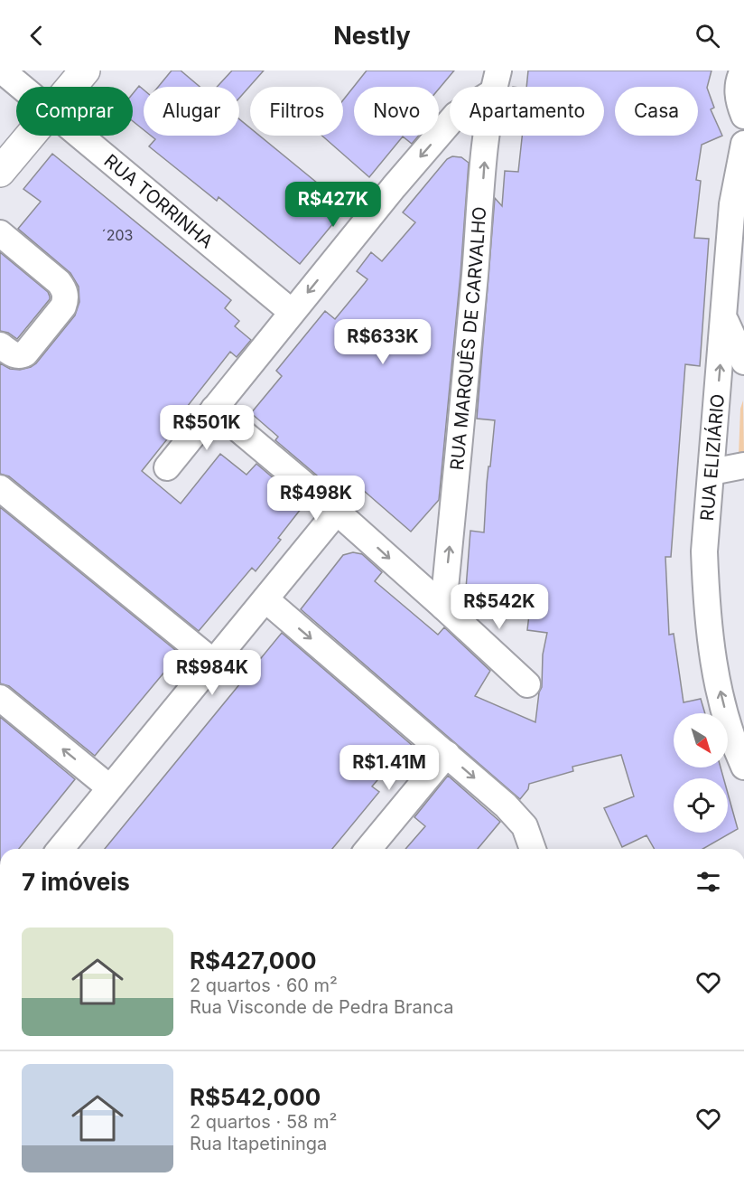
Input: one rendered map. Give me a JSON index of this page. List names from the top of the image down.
{
  "streets": {
    "street": ["RUA TORRINHA", "RUA MARQUÊS DE CARVALHO", "RUA ELIZIÁRIO"]
  },
  "one_way": ["RUA MARQUÊS DE CARVALHO", "RUA ELIZIÁRIO"],
  "house_numbers": ["´203"],
  "north": "bottom right",
  "page": {
    "header": "Nestly",
    "chip": [
      "Comprar",
      "Alugar",
      "Filtros",
      "Novo",
      "Apartamento",
      "Casa"
    ],
    "price": [
      "R$427K",
      "R$633K",
      "R$501K",
      "R$498K",
      "R$542K",
      "R$984K",
      "R$1.41M"
    ],
    "heading": "7 imóveis",
    "list": [
      {
        "name": "R$427,000",
        "note": "2 quartos · 60 m² · Rua Visconde de Pedra Branca"
      },
      {
        "name": "R$542,000",
        "note": "2 quartos · 58 m² · Rua Itapetininga"
      }
    ]
  }
}
